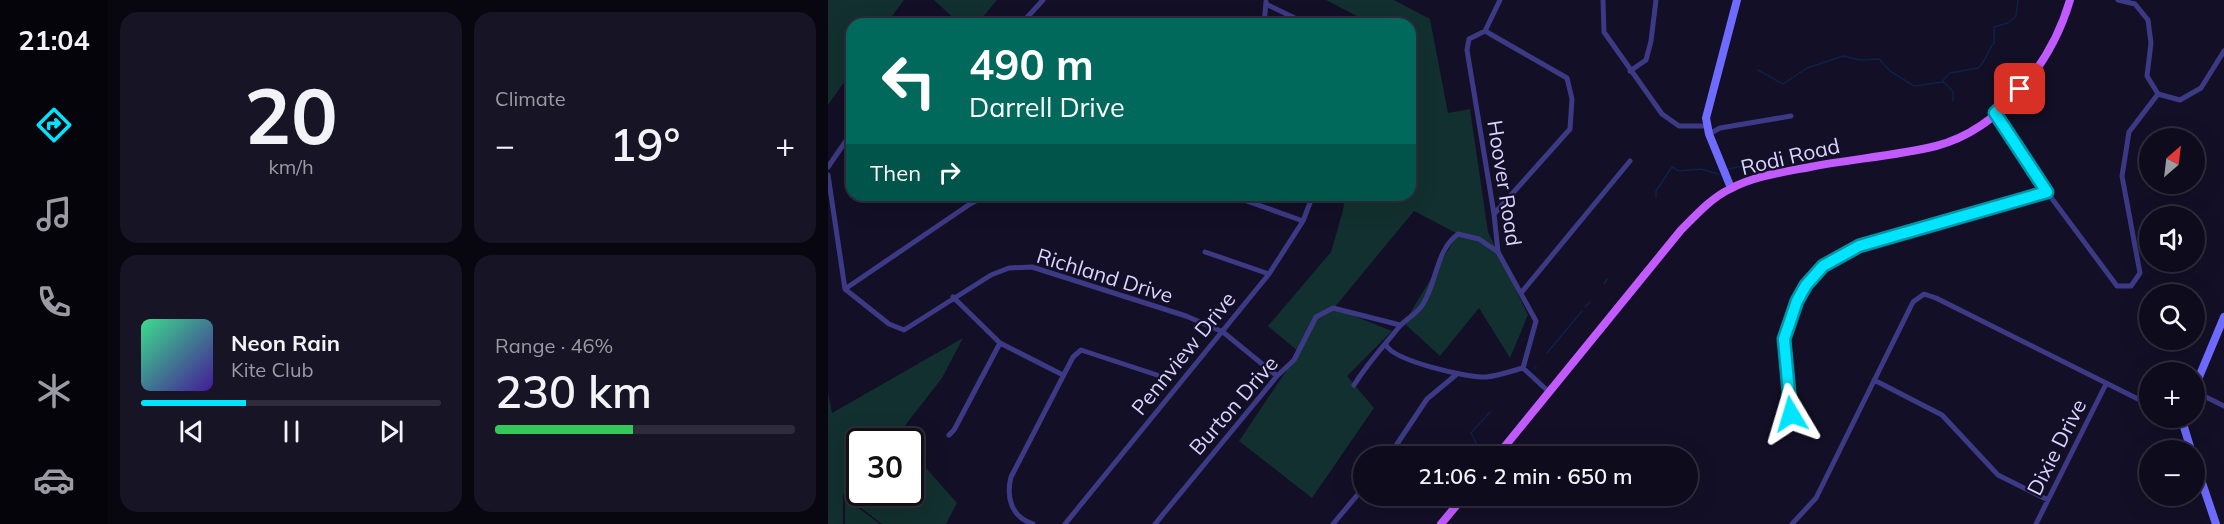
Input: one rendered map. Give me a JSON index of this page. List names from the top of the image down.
{
  "streets": {
    "main road": ["Rodi Road"],
    "street": [
      "Hoover Road",
      "Richland Drive",
      "Pennview Drive",
      "Burton Drive",
      "Dixie Drive"
    ]
  },
  "crossings": [
    ["Richland Drive", "Pennview Drive"],
    ["Richland Drive", "Burton Drive"]
  ],
  "north": "top right",
  "page": {
    "tabs": "21:04",
    "tile": [
      ["20", "km/h"],
      "Climate",
      ["Range · 46%", "230 km"]
    ],
    "turn": ["490 m", "Darrell Drive"],
    "heat": ["−", "19°", "+"],
    "map_buttons": ["+", "−"],
    "then": "Then",
    "song": ["Neon Rain", "Kite Club"],
    "limit": "30",
    "trip": "21:06 · 2 min · 650 m"
  }
}
